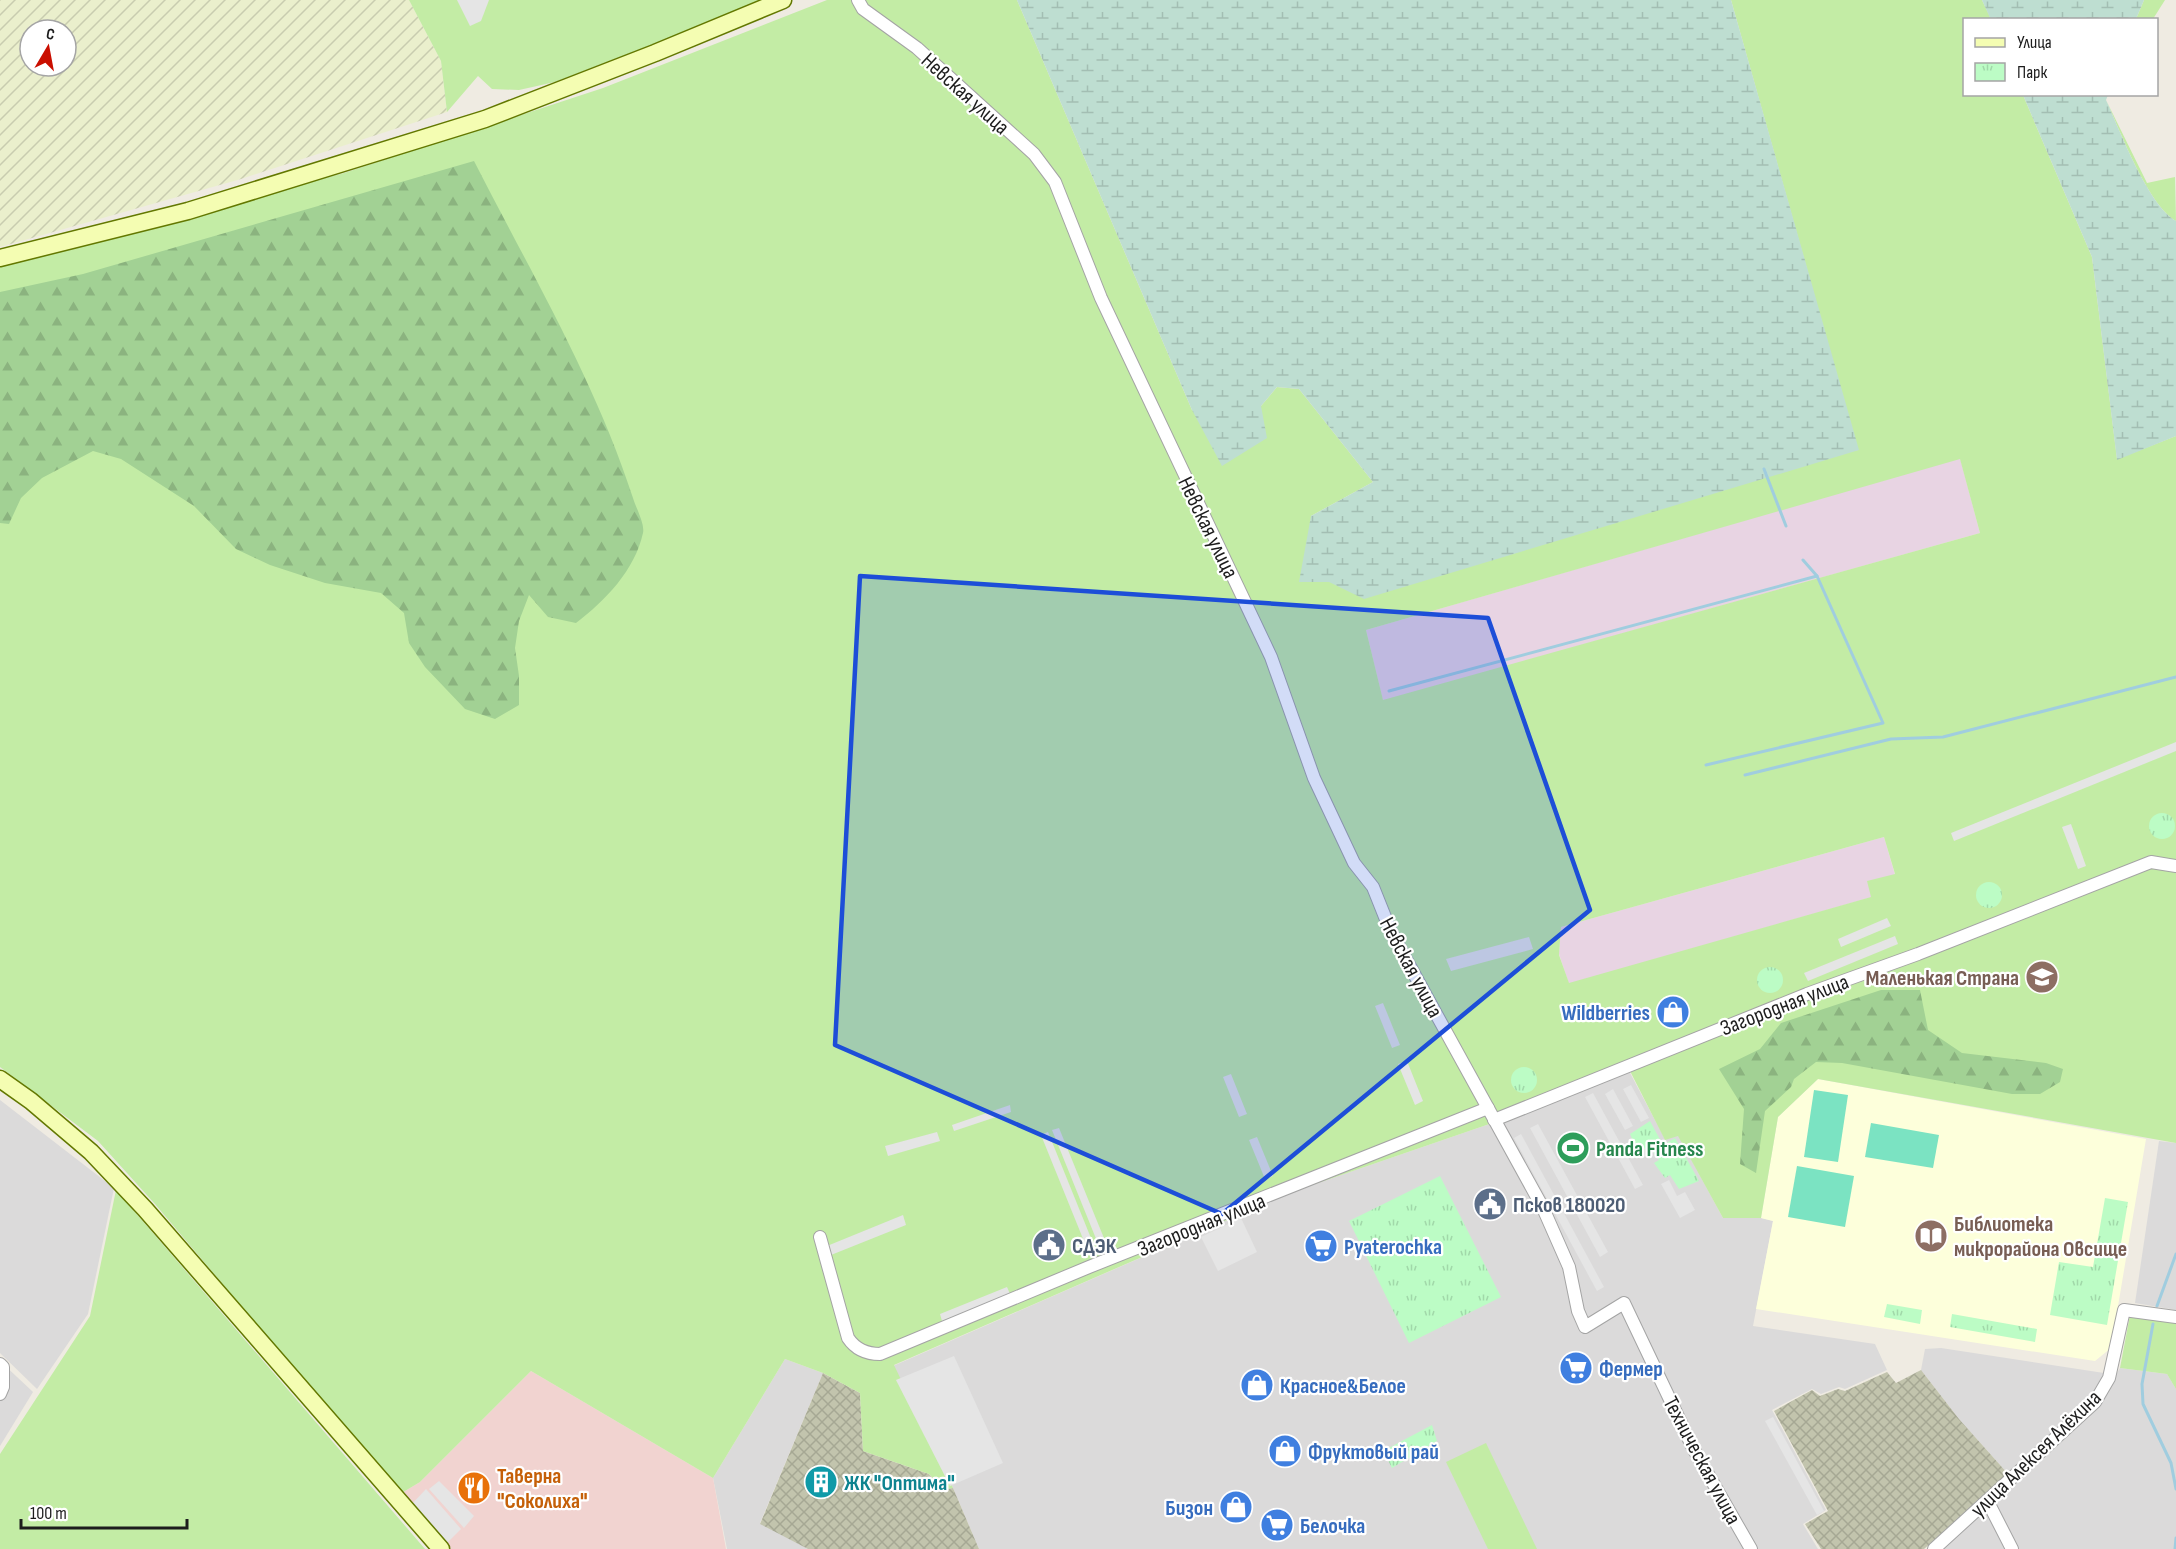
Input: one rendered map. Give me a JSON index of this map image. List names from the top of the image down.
{
  "streets": {
    "street": [
      "Невская улица",
      "Загородная улица",
      "улица Алексея Алёхина",
      "Техническая улица"
    ]
  },
  "crossings": [
    ["Невская улица", "Загородная улица"],
    ["Невская улица", "Техническая улица"],
    ["Загородная улица", "Техническая улица"]
  ],
  "places": {
    "school or university": ["Маленькая Страна"],
    "shop": [
      "Wildberries",
      "Красное&Белое",
      "Фруктовый рай",
      "Бизон"
    ],
    "sports": ["Panda Fitness"],
    "public building": ["Псков 180020", "СДЭК"],
    "library": ["Библиотека микрорайона Овсище"],
    "supermarket": ["Pyaterochka", "Фермер", "Белочка"],
    "building": ["ЖК \"Оптима\""],
    "restaurant": ["Таверна \"Соколиха\""]
  },
  "legend": ["Улица", "Парк"],
  "scale_bar": "100 m",
  "north": "top"
}
